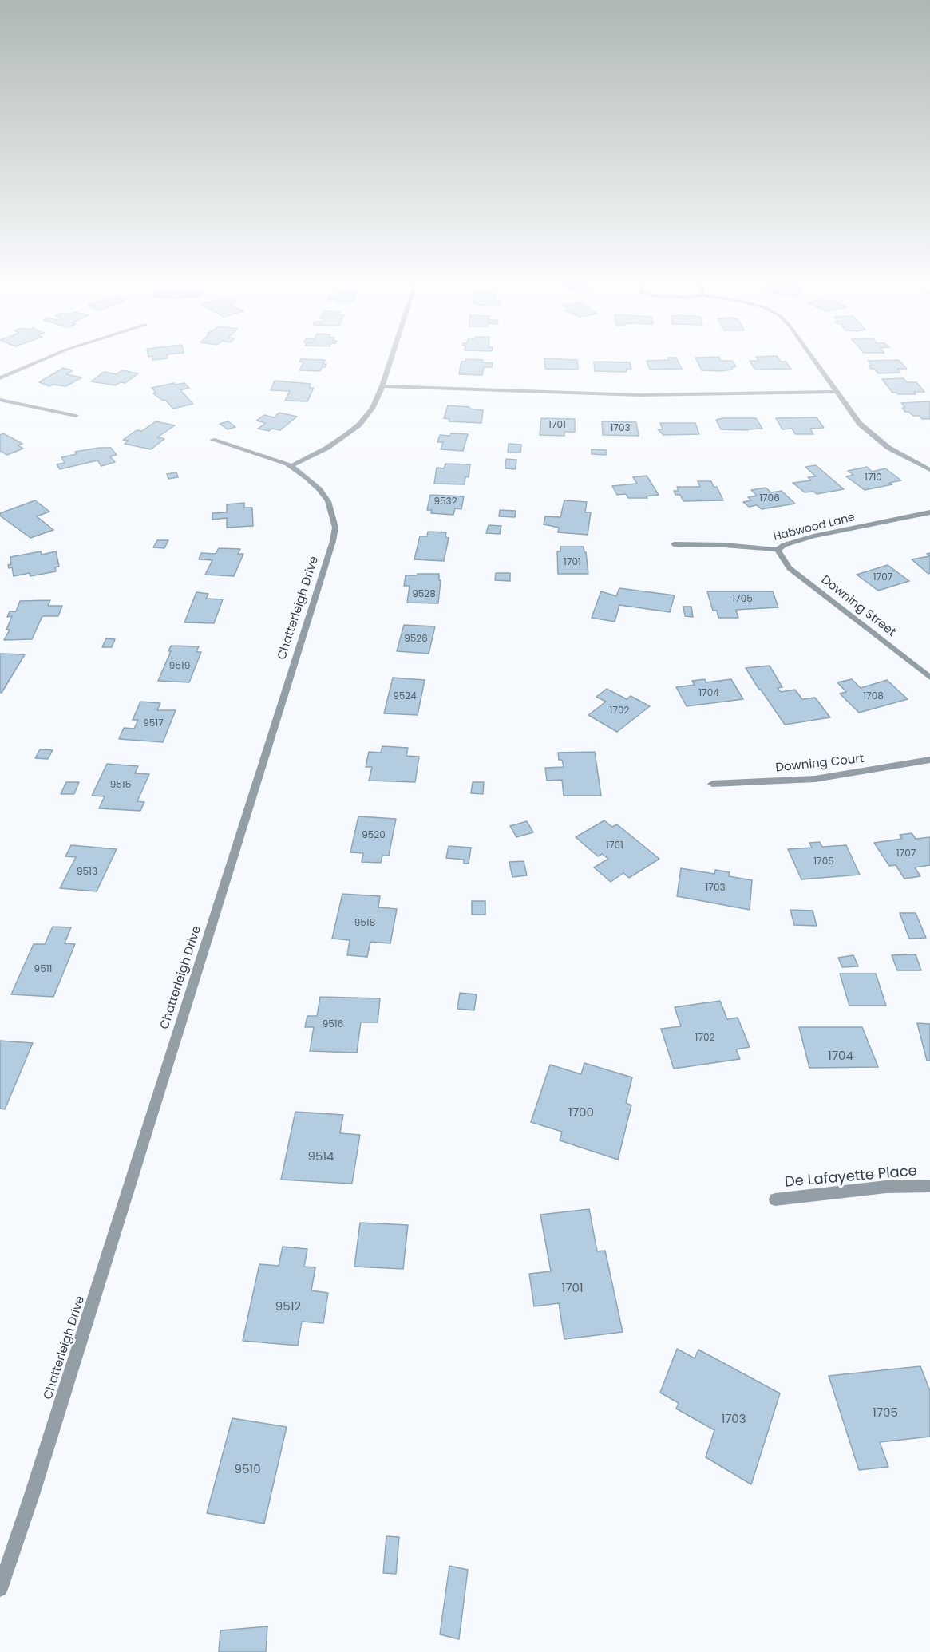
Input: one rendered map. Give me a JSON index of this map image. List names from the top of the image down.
{
  "streets": {
    "street": [
      "Habwood Lane",
      "Downing Street",
      "Chatterleigh Drive",
      "Downing Court",
      "De Lafayette Place"
    ]
  },
  "crossings": [
    ["Habwood Lane", "Downing Street"]
  ],
  "house_numbers": [
    "1701",
    "1703",
    "1710",
    "1706",
    "9532",
    "1701",
    "1707",
    "9528",
    "1705",
    "9526",
    "9519",
    "1704",
    "9524",
    "1708",
    "1702",
    "9517",
    "9515",
    "9520",
    "1701",
    "1707",
    "1705",
    "9513",
    "1703",
    "9518",
    "9511",
    "9516",
    "1702",
    "1704",
    "1700",
    "9514",
    "1701",
    "9512",
    "1705",
    "1703",
    "9510"
  ]
}
